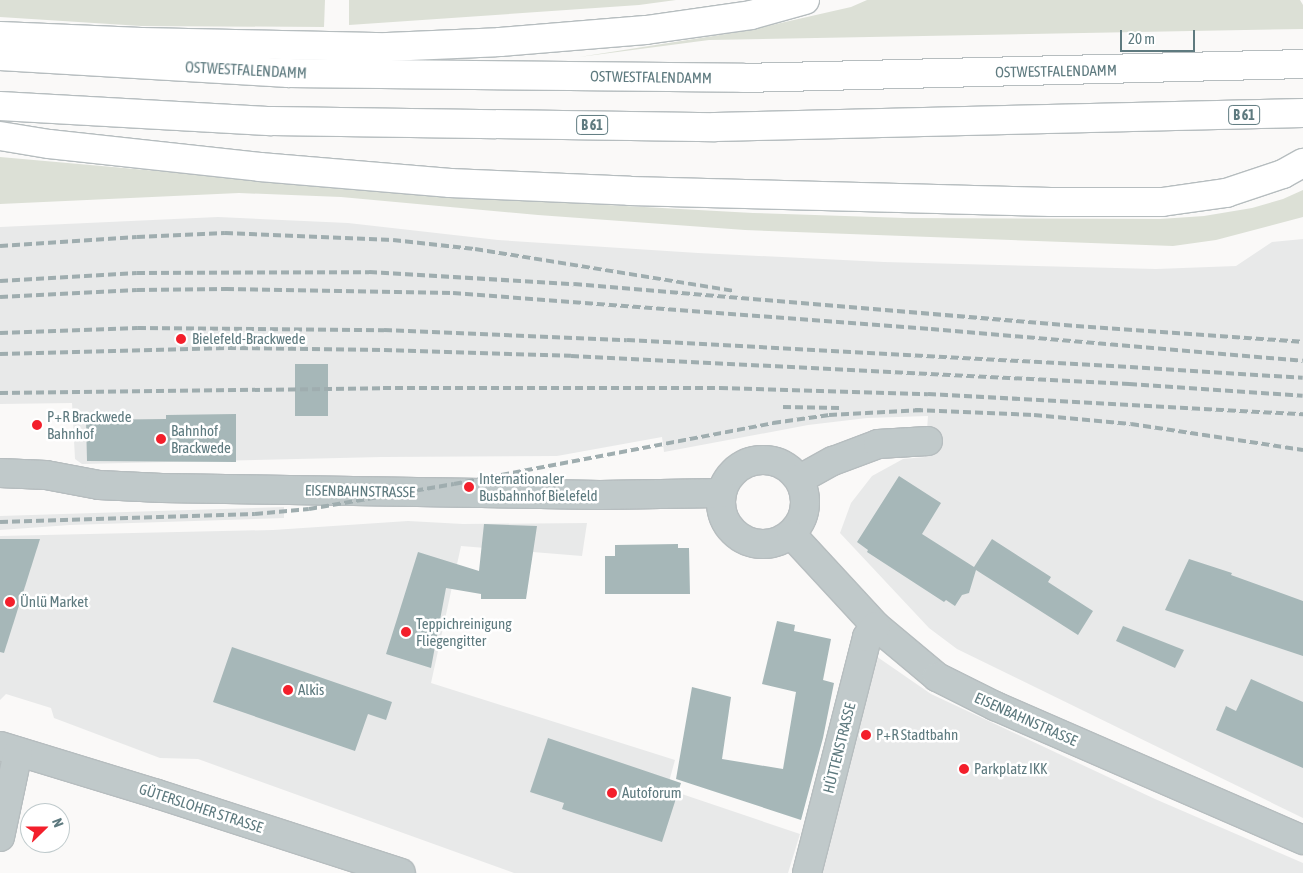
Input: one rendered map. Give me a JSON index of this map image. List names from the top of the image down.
{
  "streets": {
    "highway": ["OSTWESTFALENDAMM", "B 61"],
    "street": ["EISENBAHNSTRASSE", "HÜTTENSTRASSE", "GÜTERSLOHER STRASSE"]
  },
  "crossings": [
    ["EISENBAHNSTRASSE", "HÜTTENSTRASSE"]
  ],
  "places": [
    "Bielefeld-Brackwede",
    "P+R Brackwede Bahnhof",
    "Bahnhof Brackwede",
    "Internationaler Busbahnhof Bielefeld",
    "Ünlü Market",
    "Teppichreinigung Fliegengitter",
    "Alkis",
    "P+R Stadtbahn",
    "Parkplatz IKK",
    "Autoforum"
  ],
  "scale_bar": "20 m",
  "north": "right"
}
